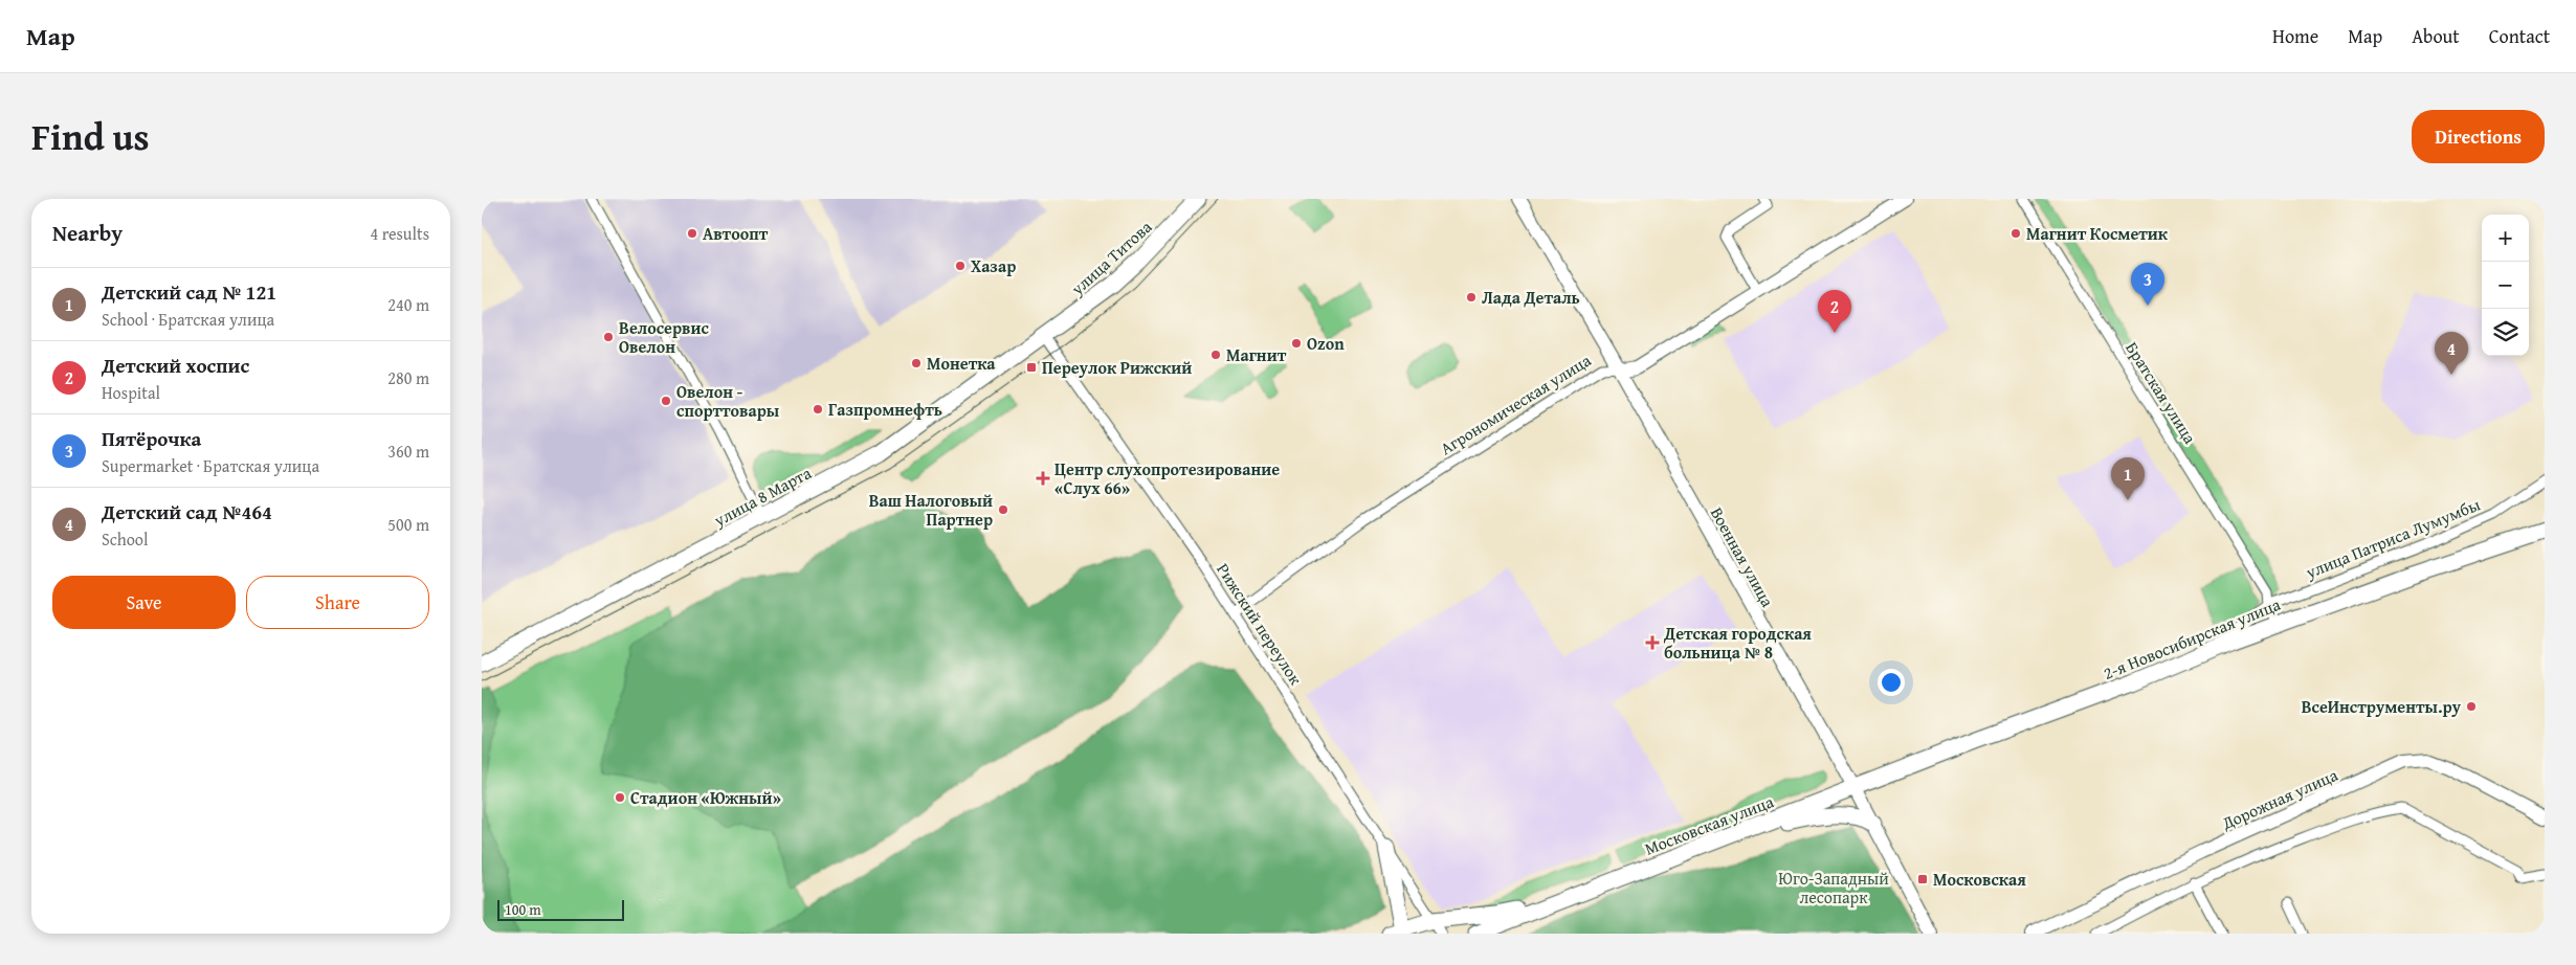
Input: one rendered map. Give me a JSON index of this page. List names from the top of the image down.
{
  "streets": {
    "main road": [
      "улица Титова",
      "улица 8 Марта",
      "2-я Новосибирская улица",
      "Московская улица"
    ],
    "street": [
      "Братская улица",
      "Агрономическая улица",
      "улица Патриса Лумумбы",
      "Военная улица",
      "Рижский переулок",
      "Дорожная улица"
    ]
  },
  "crossings": [
    ["улица Титова", "улица 8 Марта"],
    ["улица Титова", "Рижский переулок"],
    ["Братская улица", "улица Патриса Лумумбы"],
    ["Братская улица", "2-я Новосибирская улица"],
    ["Агрономическая улица", "Военная улица"],
    ["Агрономическая улица", "Рижский переулок"],
    ["улица 8 Марта", "Рижский переулок"],
    ["улица Патриса Лумумбы", "2-я Новосибирская улица"],
    ["Военная улица", "2-я Новосибирская улица"],
    ["Военная улица", "Московская улица"],
    ["Рижский переулок", "Московская улица"],
    ["2-я Новосибирская улица", "Московская улица"]
  ],
  "parks": ["Юго-Западный лесопарк"],
  "places": {
    "other": [
      "Автоопт",
      "Магнит Косметик",
      "Хазар",
      "Лада Деталь",
      "Велосервис Овелон",
      "Ozon",
      "Магнит",
      "Монетка",
      "Овелон - спорттовары",
      "Газпромнефть",
      "Ваш Налоговый Партнер",
      "ВсеИнструменты.ру",
      "Стадион «Южный»"
    ],
    "transit": ["Переулок Рижский", "Московская"],
    "health": ["Центр слухопротезирование «Слух 66»", "Детская городская больница № 8"]
  },
  "scale_bar": "100 m",
  "page": {
    "header": "Map",
    "nav": [
      "Home",
      "Map",
      "About",
      "Contact"
    ],
    "title": "Find us",
    "buttons": [
      "Directions",
      ["Save", "Share"]
    ],
    "heading": ["Nearby", "4 results"],
    "map_buttons": ["+", "−"],
    "pins": [
      "3",
      "2",
      "4",
      "1"
    ],
    "list": [
      {
        "mark": "1",
        "name": "Детский сад № 121",
        "note": "School · Братская улица",
        "value": "240 m"
      },
      {
        "mark": "2",
        "name": "Детский хоспис",
        "note": "Hospital",
        "value": "280 m"
      },
      {
        "mark": "3",
        "name": "Пятёрочка",
        "note": "Supermarket · Братская улица",
        "value": "360 m"
      },
      {
        "mark": "4",
        "name": "Детский сад №464",
        "note": "School",
        "value": "500 m"
      }
    ],
    "scale": "100 m"
  }
}
